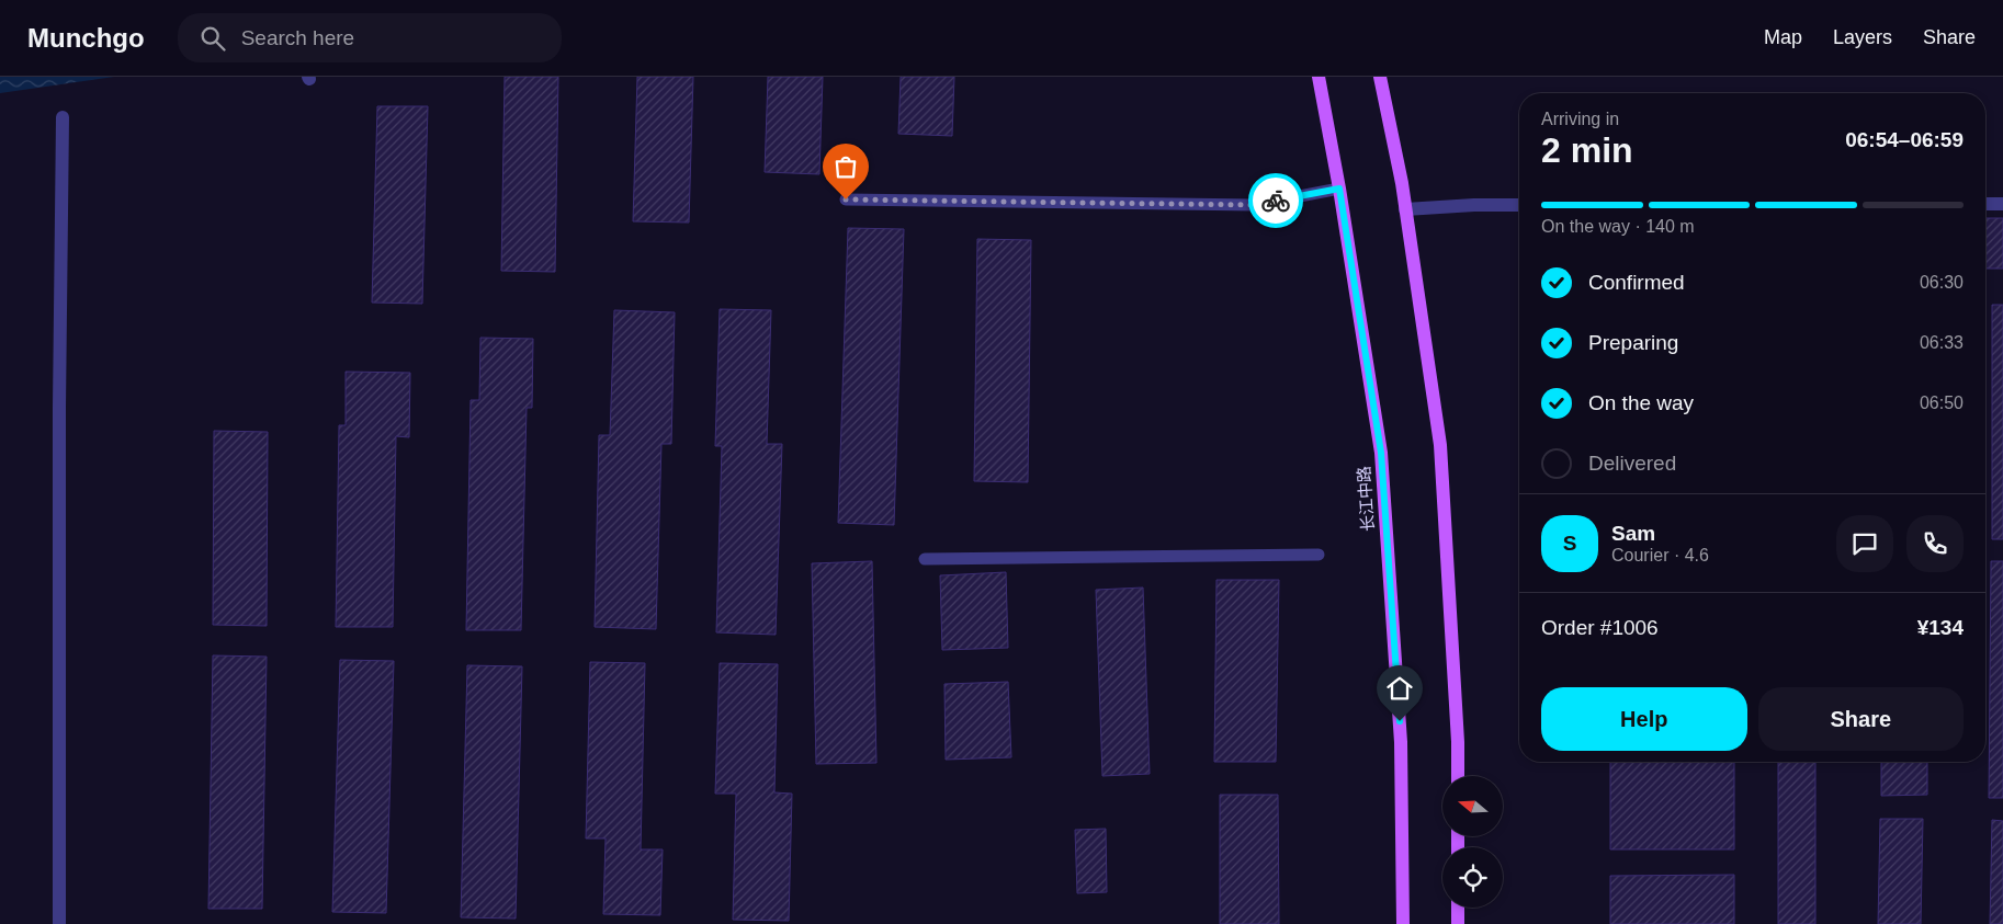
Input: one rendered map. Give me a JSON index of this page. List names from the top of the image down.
{
  "streets": {
    "main road": ["长江中路"]
  },
  "north": "left",
  "page": {
    "header": "Munchgo",
    "search": "Search here",
    "nav": ["Map", "Layers", "Share"],
    "heading": ["2 min", "Arriving in", "06:54–06:59"],
    "panel": [
      "Sam",
      "Courier · 4.6",
      "Order #1006",
      "¥134"
    ],
    "bar": "On the way · 140 m",
    "list": [
      ["Confirmed", "06:30"],
      ["Preparing", "06:33"],
      ["On the way", "06:50"],
      "Delivered"
    ],
    "round": "S",
    "buttons": ["Help", "Share"]
  }
}
